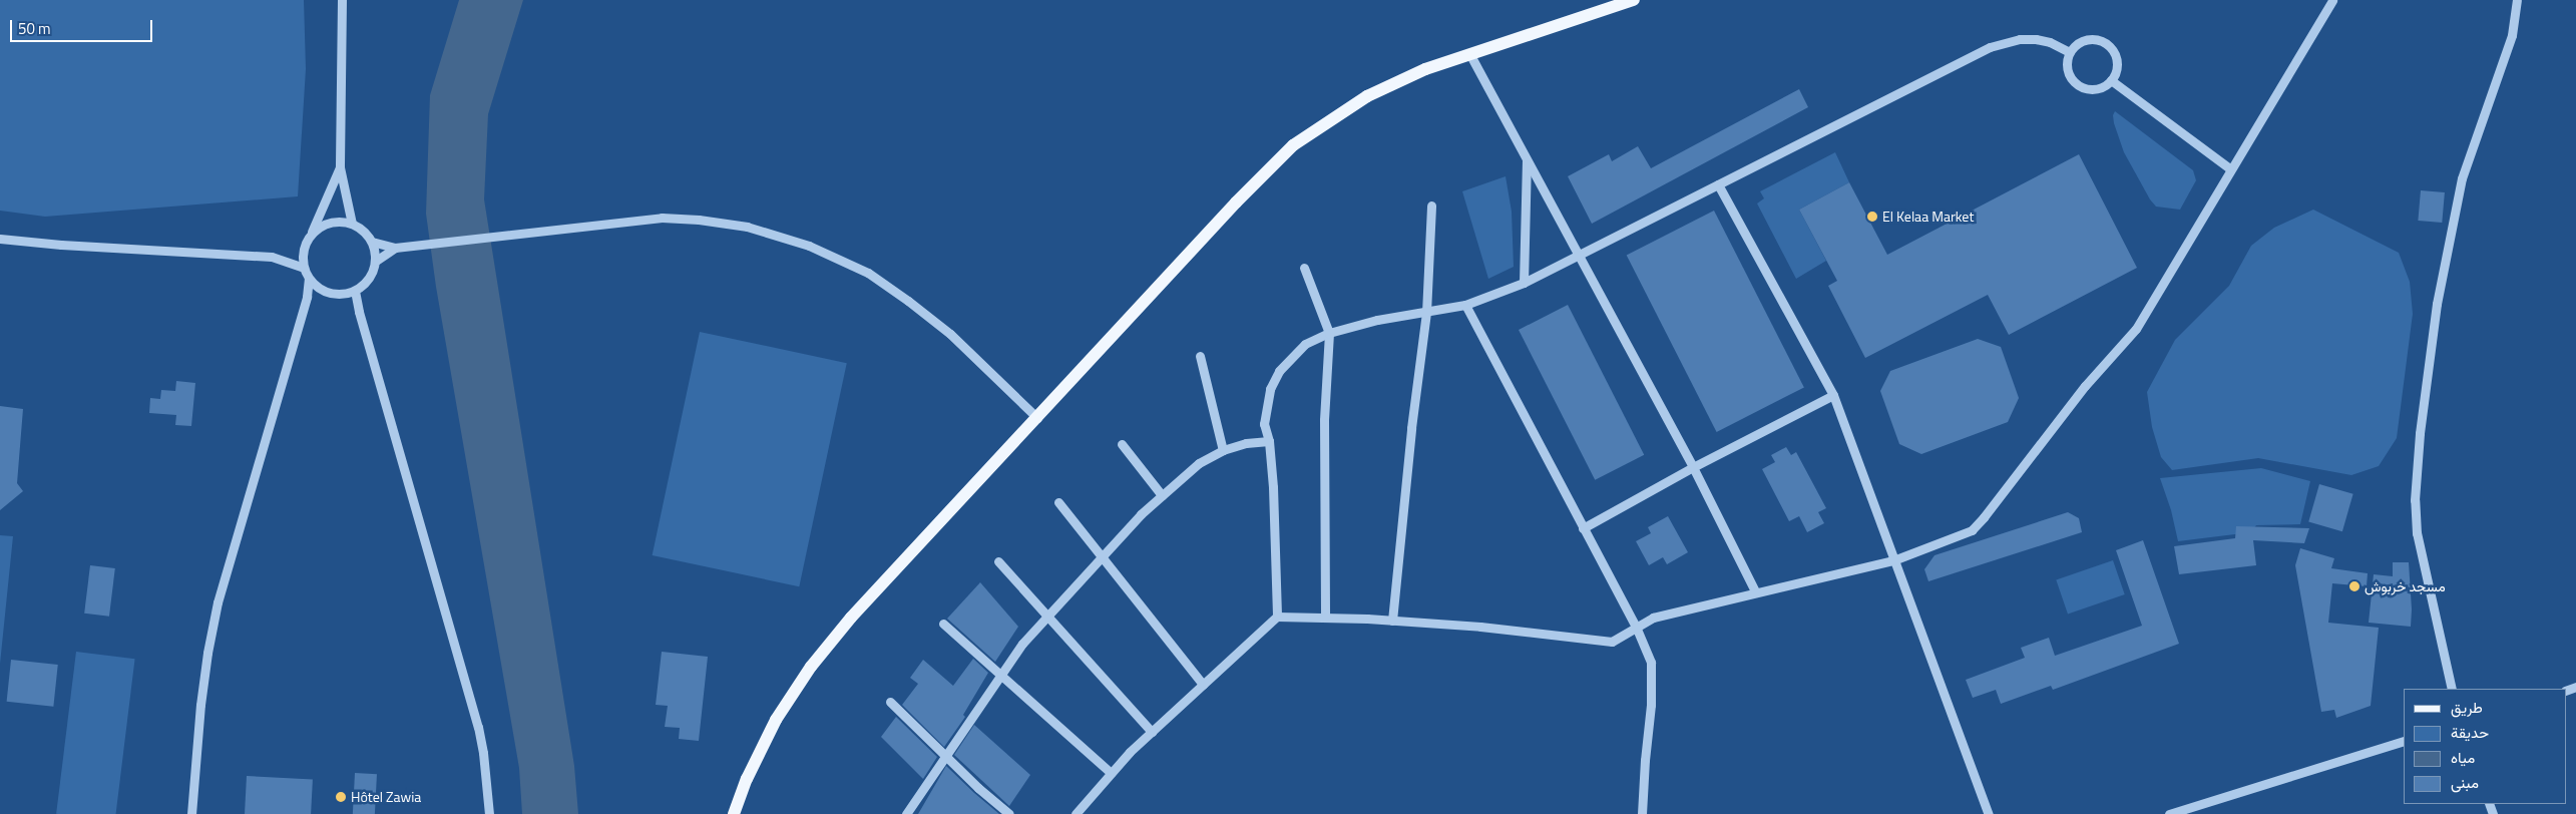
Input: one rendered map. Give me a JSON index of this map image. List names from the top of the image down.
{
  "places": ["El Kelaa Market", "مسجد خربوش", "Hôtel Zawia"],
  "legend": [
    "طريق",
    "حديقة",
    "مياه",
    "مبنى"
  ],
  "scale_bar": "50 m"
}
